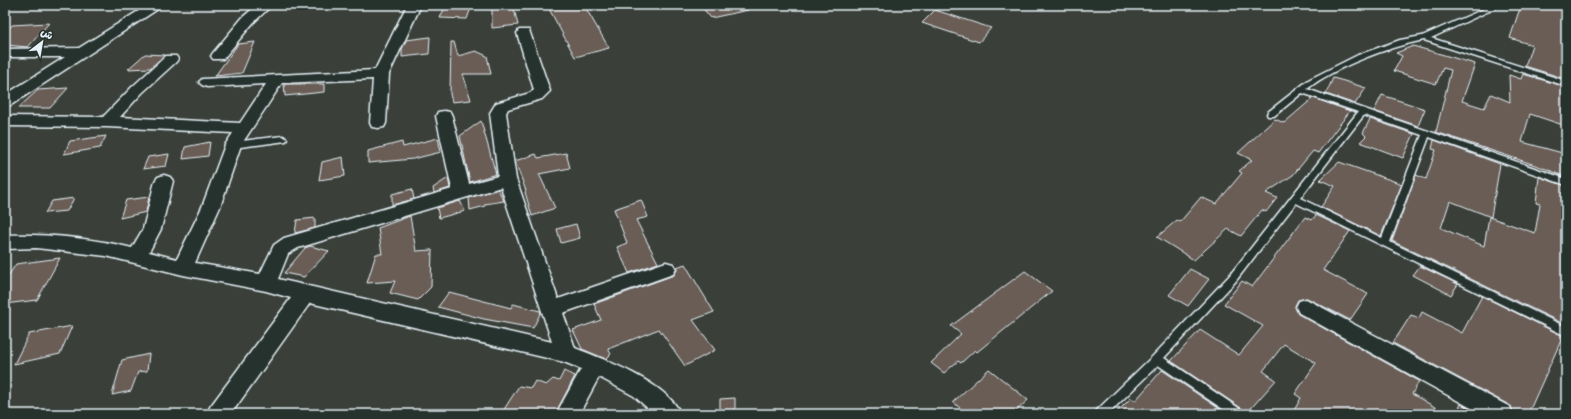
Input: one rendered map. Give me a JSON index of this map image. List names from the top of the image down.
{
  "north": "top right"
}
